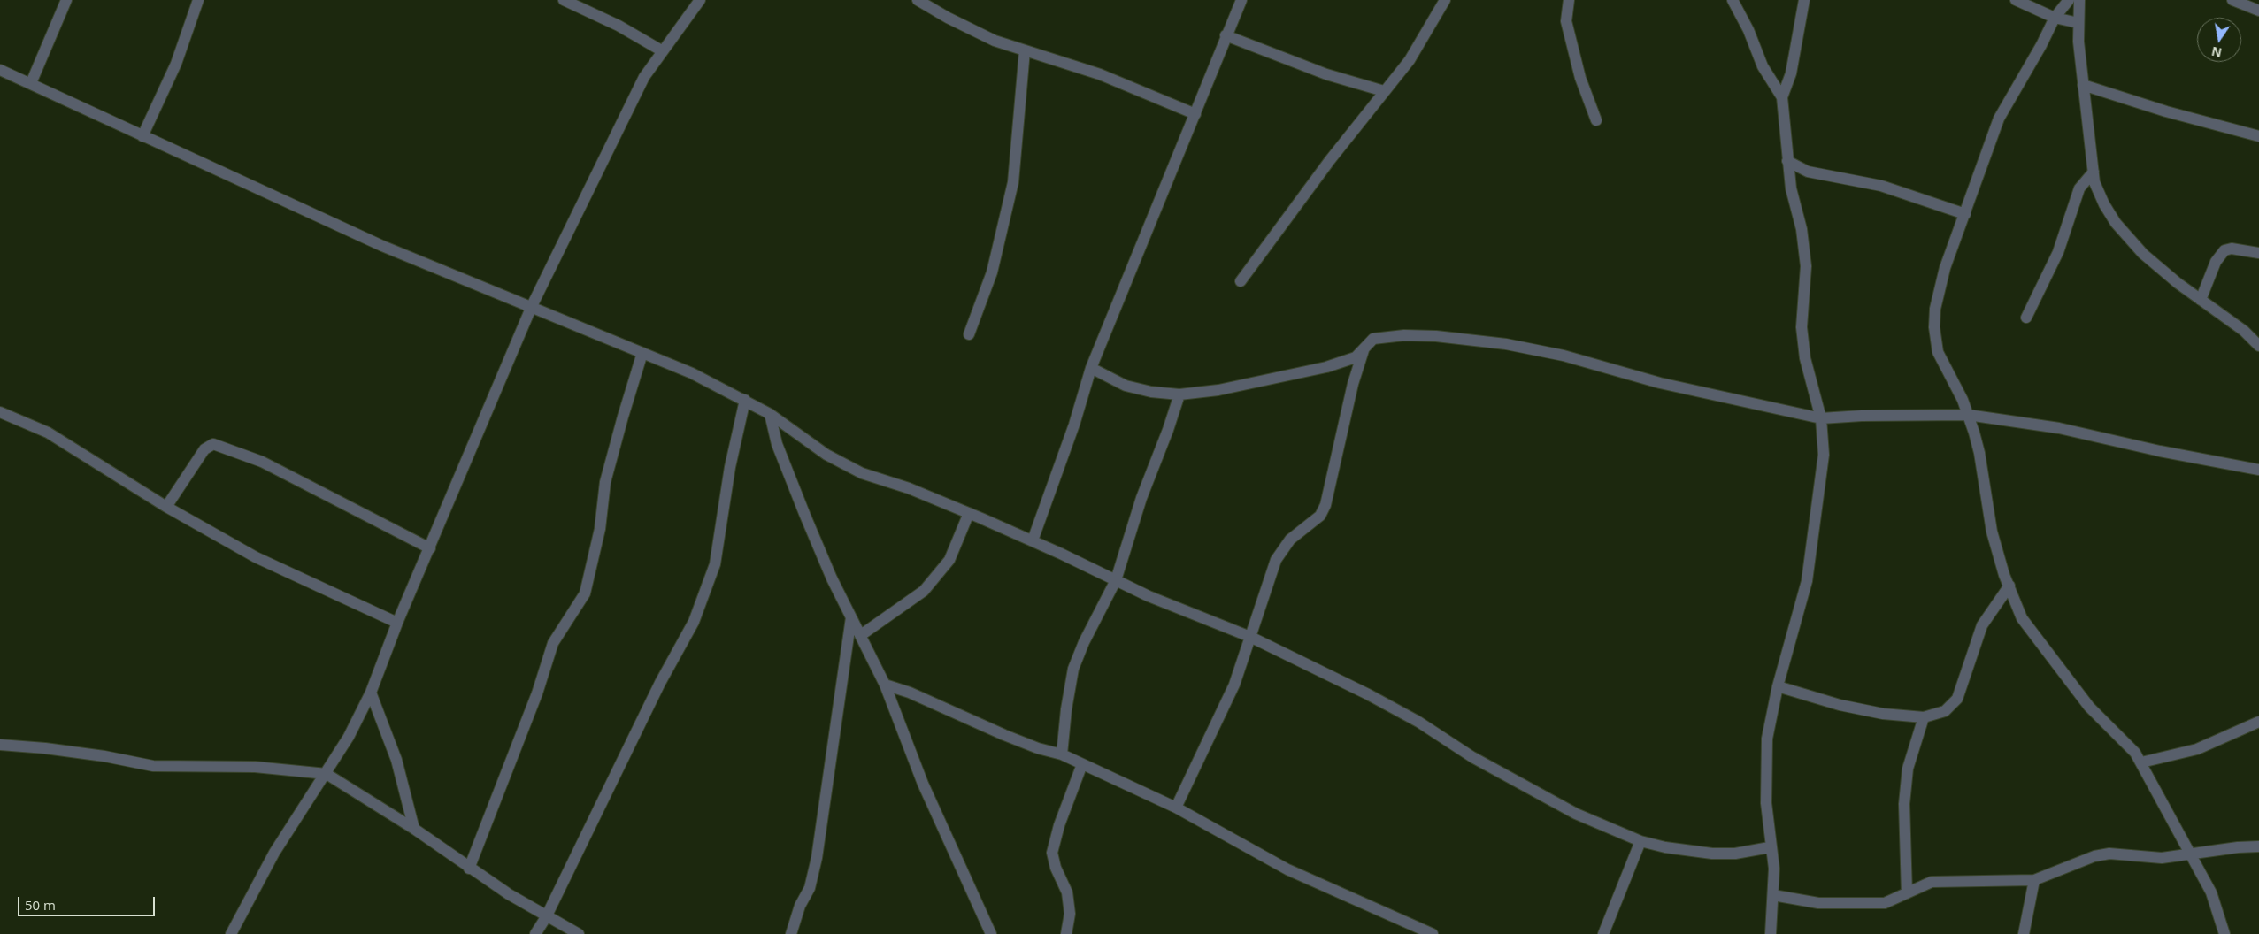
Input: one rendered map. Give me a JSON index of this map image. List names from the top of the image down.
{
  "scale_bar": "50 m",
  "north": "bottom"
}
